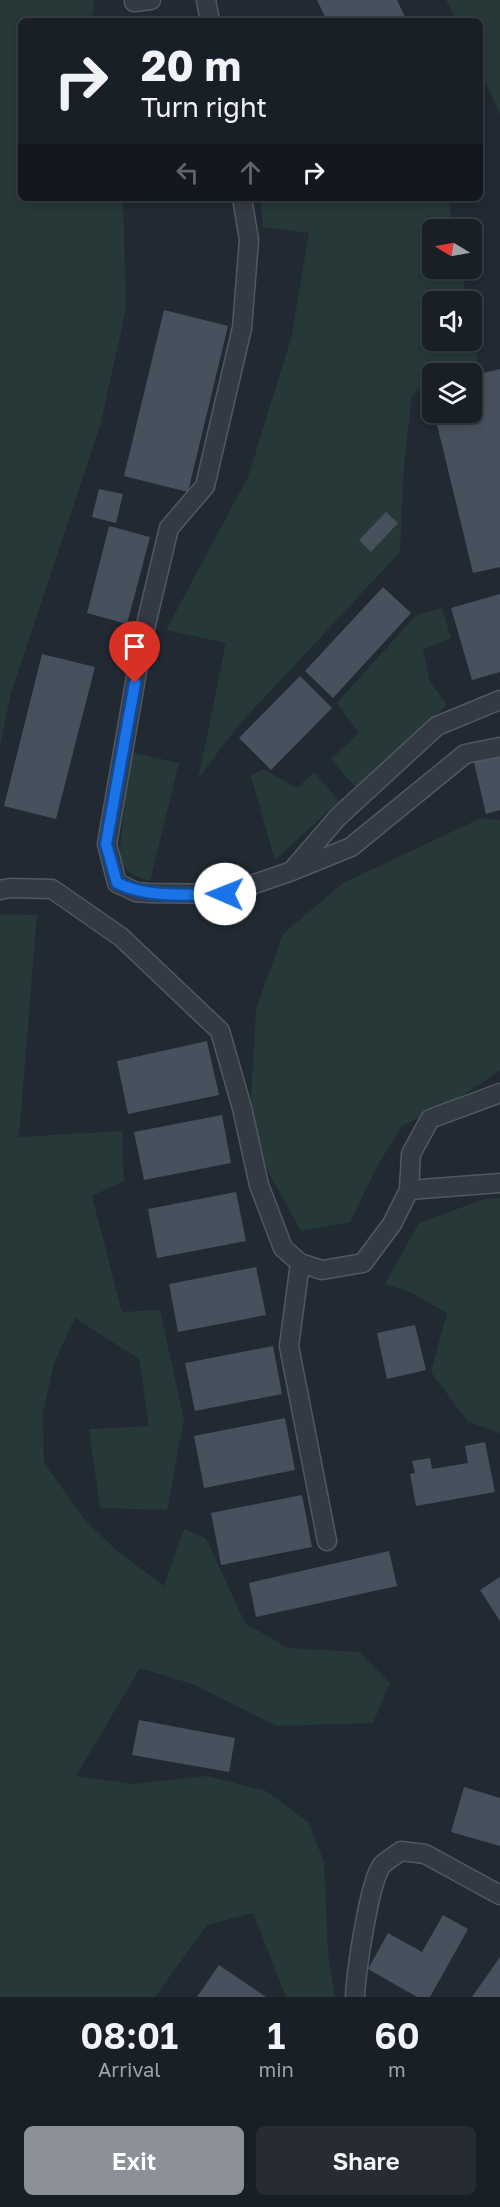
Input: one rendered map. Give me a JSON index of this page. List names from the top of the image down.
{
  "north": "left",
  "page": {
    "turn": ["20 m", "Turn right"],
    "eta": [
      "08:01",
      "Arrival",
      "1",
      "min",
      "60",
      "m"
    ],
    "buttons": ["Exit", "Share"]
  }
}
